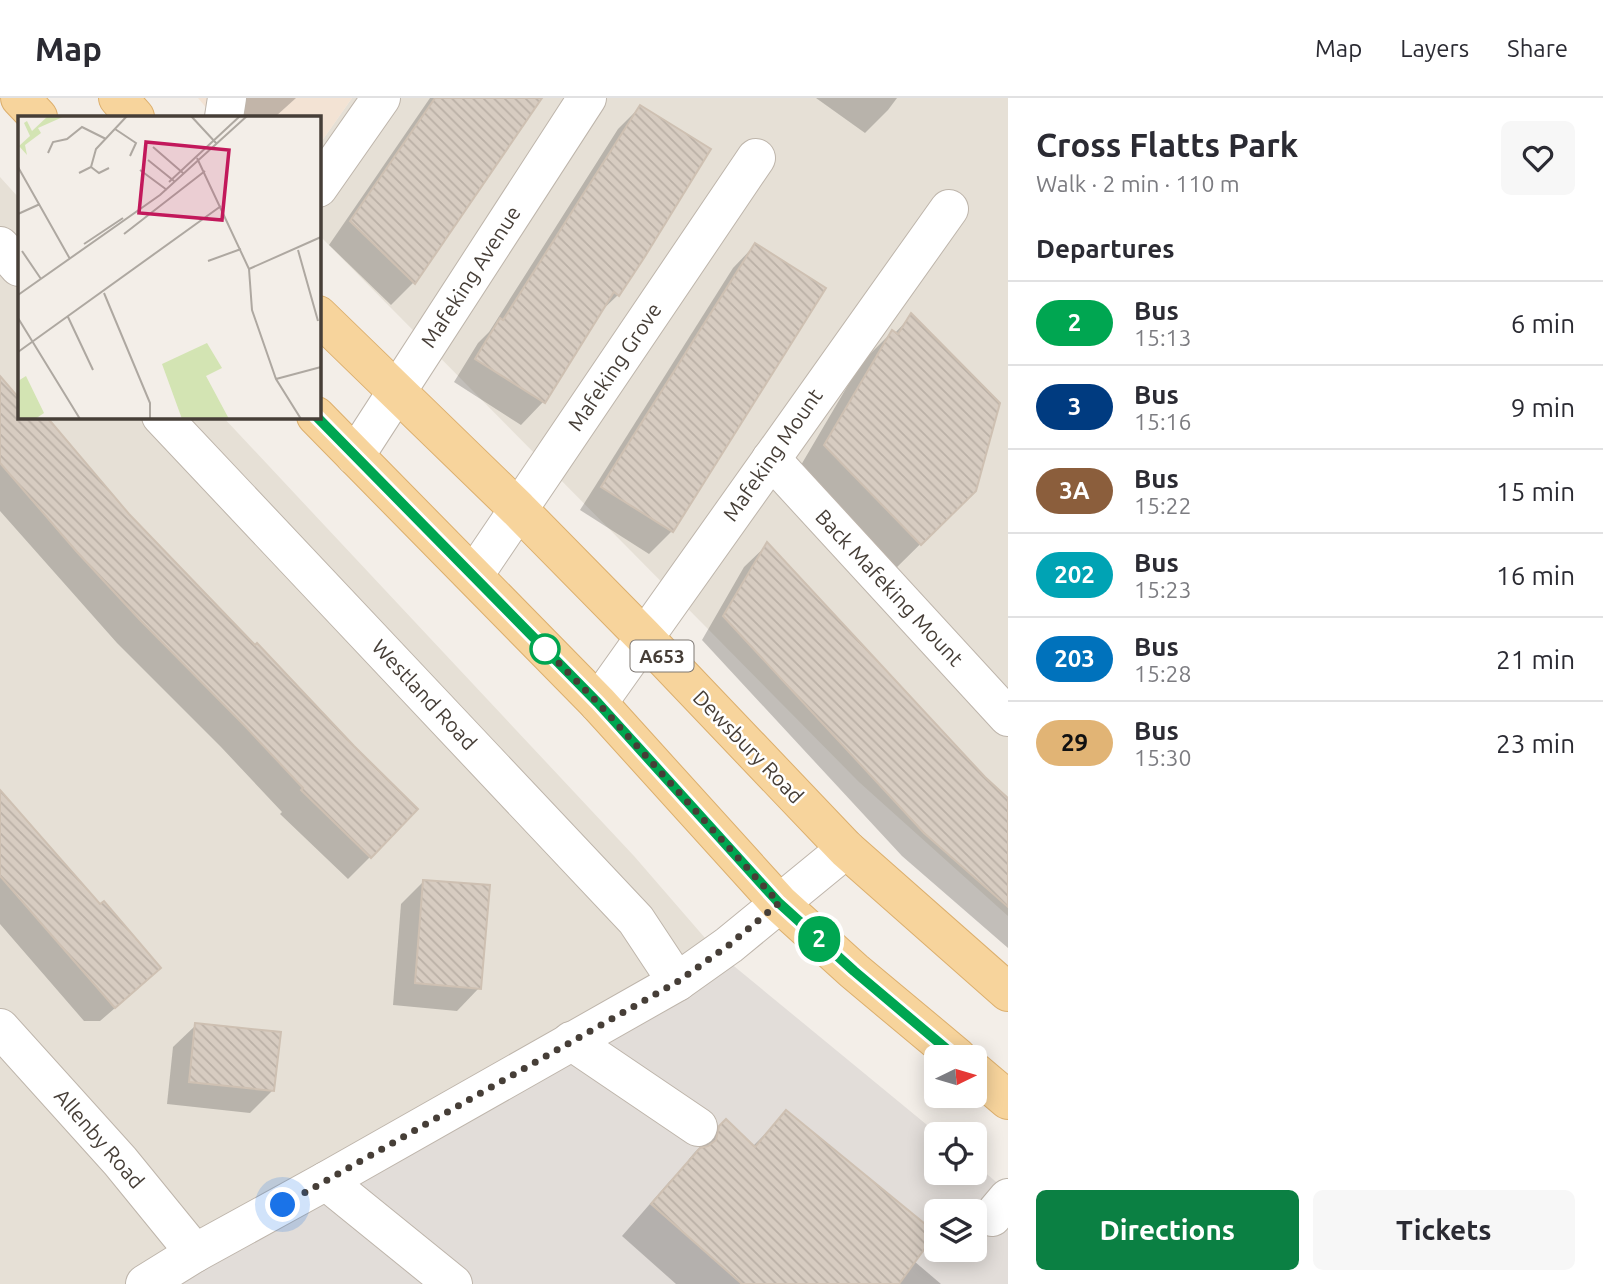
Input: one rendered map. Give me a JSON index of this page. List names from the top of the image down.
{
  "streets": {
    "main road": ["A653", "Dewsbury Road"],
    "street": [
      "Mafeking Avenue",
      "Mafeking Grove",
      "Mafeking Mount",
      "Back Mafeking Mount",
      "Westland Road",
      "Allenby Road"
    ]
  },
  "crossings": [
    ["Mafeking Avenue", "Dewsbury Road"],
    ["Mafeking Grove", "Dewsbury Road"],
    ["Mafeking Mount", "Back Mafeking Mount"],
    ["Mafeking Mount", "Dewsbury Road"]
  ],
  "lines": ["bus line 2"],
  "north": "right",
  "page": {
    "header": "Map",
    "nav": ["Map", "Layers", "Share"],
    "on_map": "2",
    "heading": [
      ["Cross Flatts Park", "Walk · 2 min · 110 m"],
      "Departures"
    ],
    "list": [
      {
        "mark": "2",
        "name": "Bus",
        "note": "15:13",
        "value": "6 min"
      },
      {
        "mark": "3",
        "name": "Bus",
        "note": "15:16",
        "value": "9 min"
      },
      {
        "mark": "3A",
        "name": "Bus",
        "note": "15:22",
        "value": "15 min"
      },
      {
        "mark": "202",
        "name": "Bus",
        "note": "15:23",
        "value": "16 min"
      },
      {
        "mark": "203",
        "name": "Bus",
        "note": "15:28",
        "value": "21 min"
      },
      {
        "mark": "29",
        "name": "Bus",
        "note": "15:30",
        "value": "23 min"
      }
    ],
    "buttons": ["Directions", "Tickets"]
  }
}
